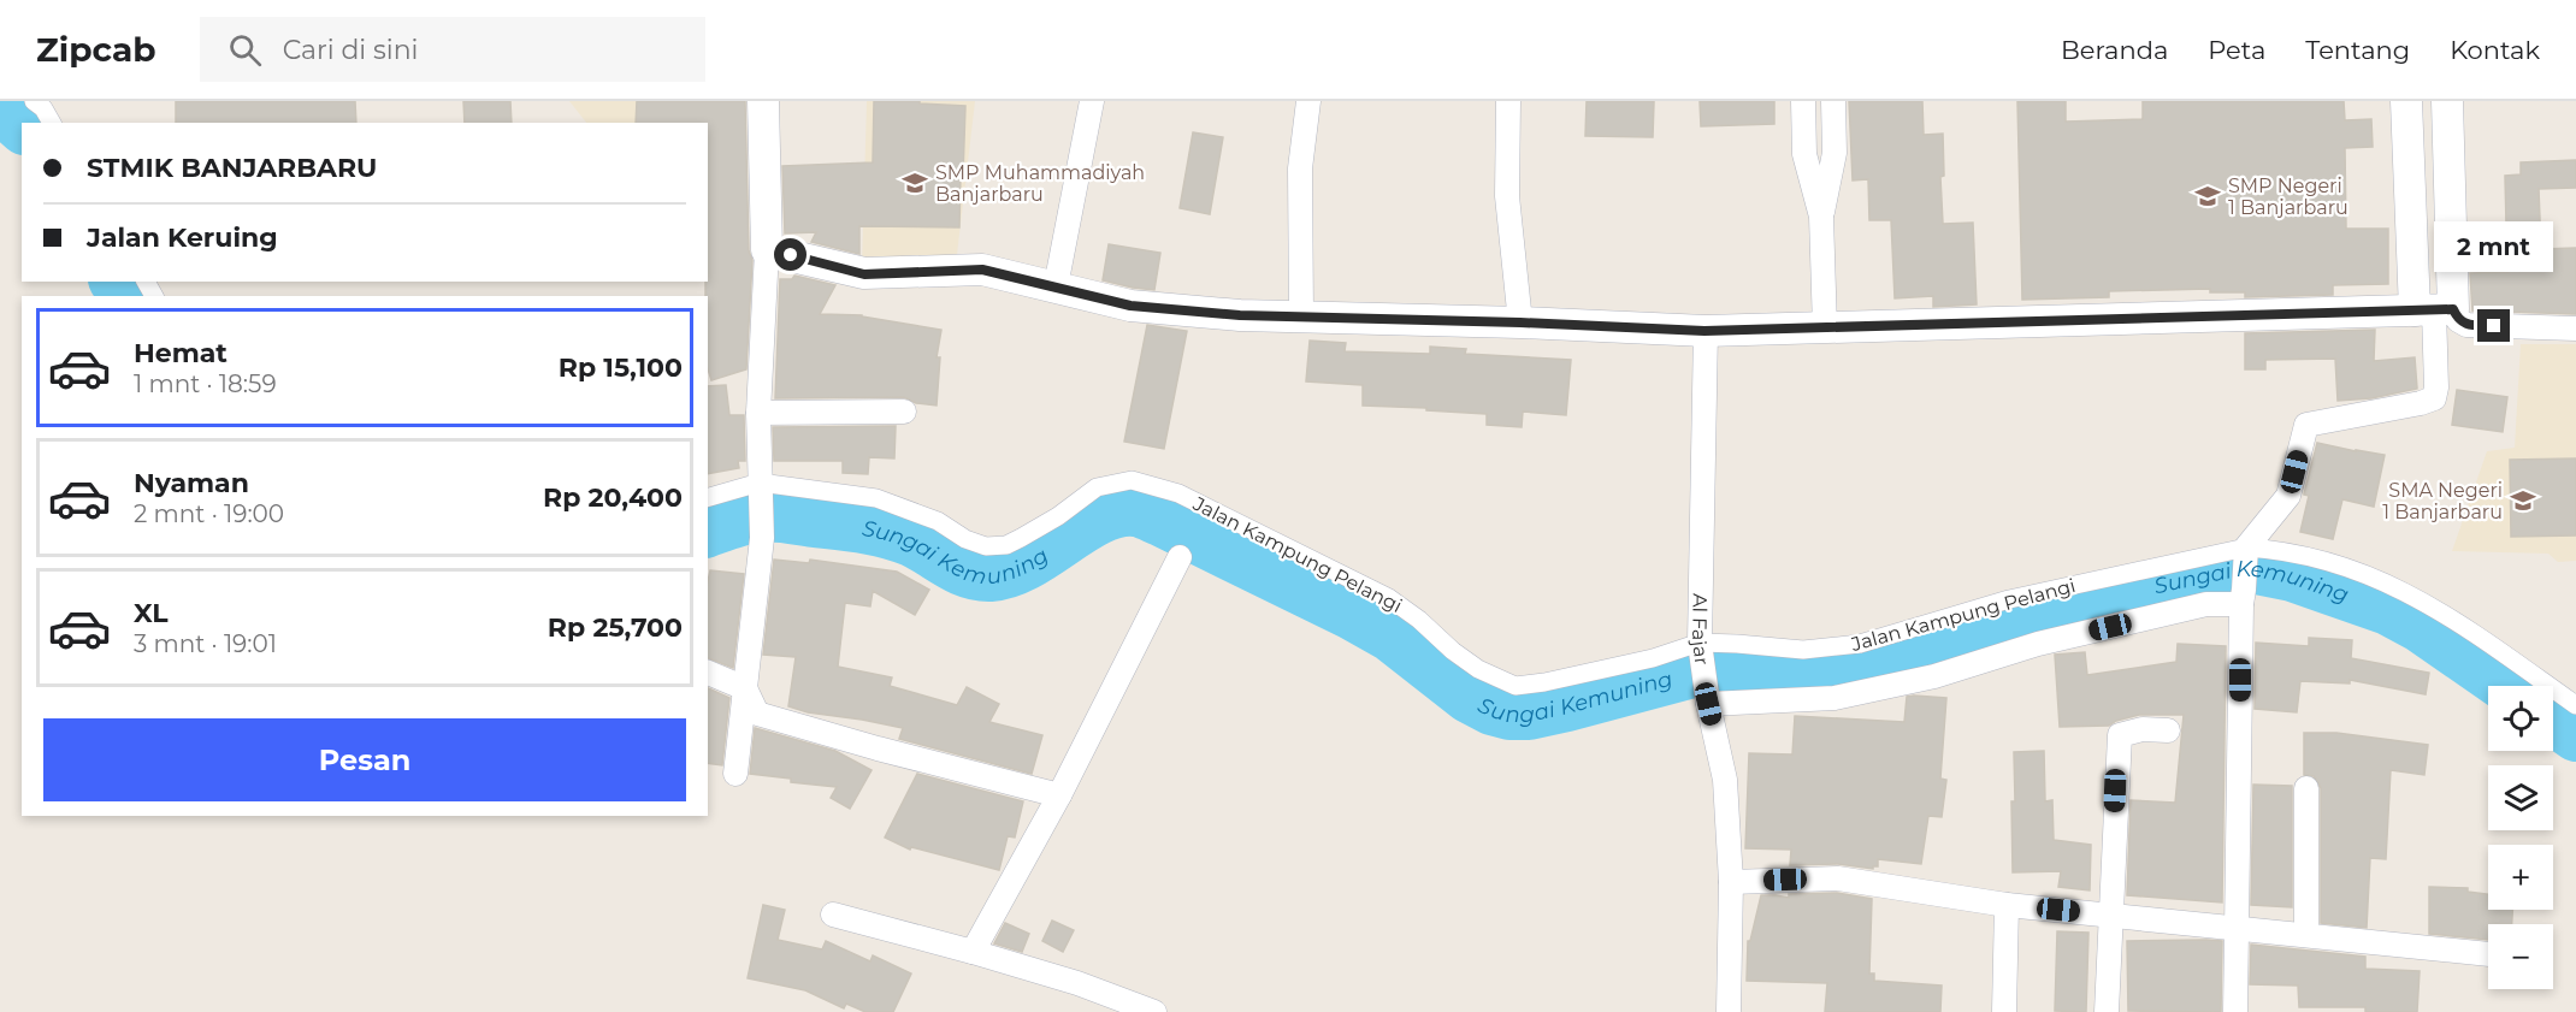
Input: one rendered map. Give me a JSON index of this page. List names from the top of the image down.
{
  "streets": {
    "street": ["Jalan Kampung Pelangi", "Al Fajar"]
  },
  "crossings": [
    ["Jalan Kampung Pelangi", "Al Fajar"]
  ],
  "water": ["Sungai Kemuning"],
  "places": {
    "school or university": ["SMP Muhammadiyah Banjarbaru", "SMP Negeri 1 Banjarbaru", "SMA Negeri 1 Banjarbaru"]
  },
  "page": {
    "header": "Zipcab",
    "search": "Cari di sini",
    "nav": [
      "Beranda",
      "Peta",
      "Tentang",
      "Kontak"
    ],
    "banner": ["STMIK BANJARBARU", "Jalan Keruing"],
    "bubble": "2 mnt",
    "list": [
      {
        "name": "Hemat",
        "note": "1 mnt · 18:59",
        "value": "Rp 15,100"
      },
      {
        "name": "Nyaman",
        "note": "2 mnt · 19:00",
        "value": "Rp 20,400"
      },
      {
        "name": "XL",
        "note": "3 mnt · 19:01",
        "value": "Rp 25,700"
      }
    ],
    "map_buttons": ["+", "−"],
    "buttons": "Pesan"
  }
}
